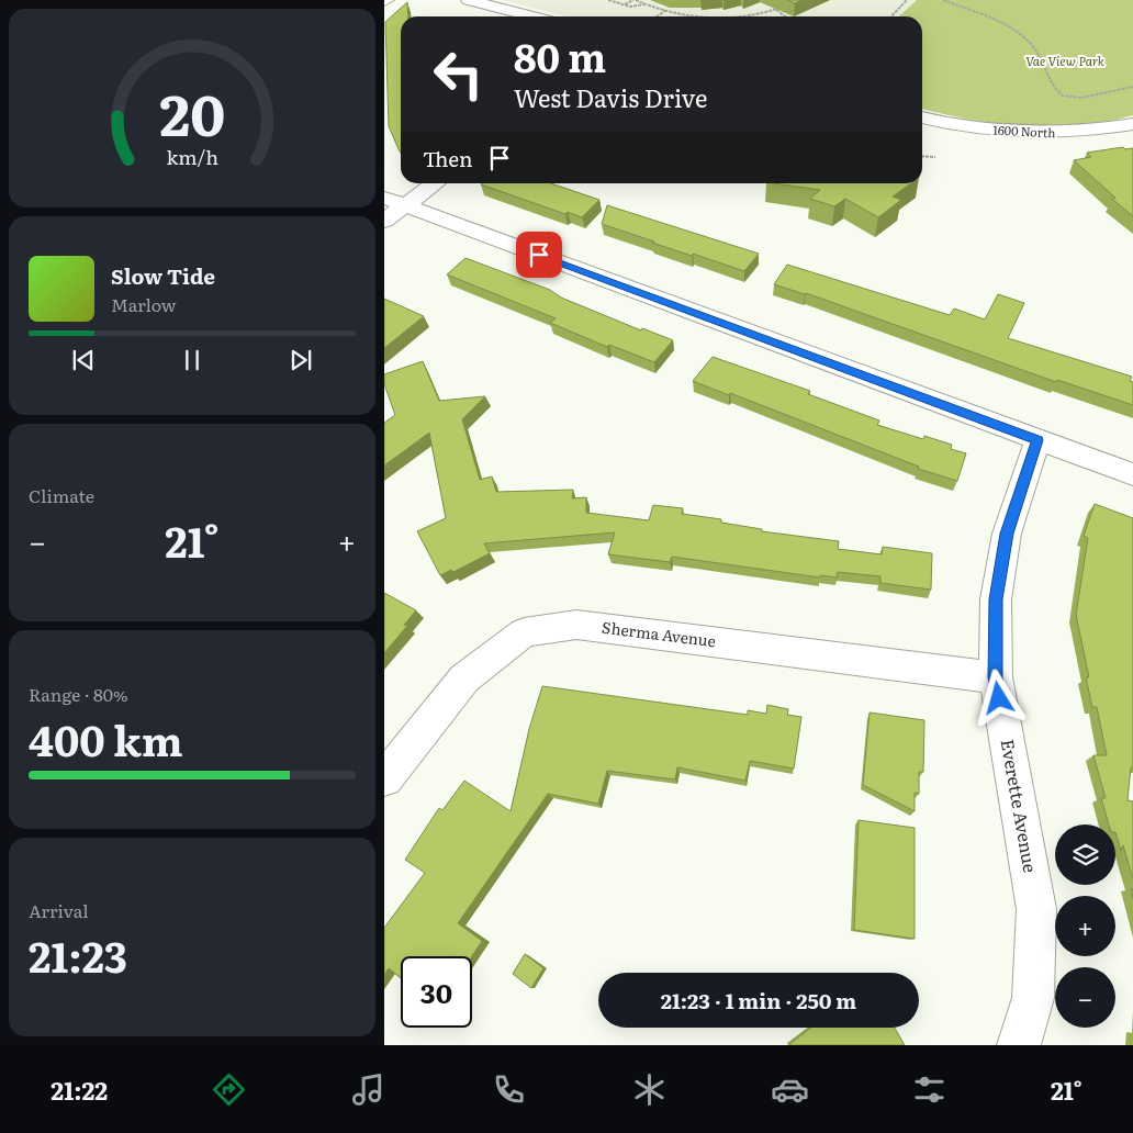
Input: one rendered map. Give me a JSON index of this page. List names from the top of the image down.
{
  "streets": {
    "street": ["1600 North", "Sherma Avenue", "Everette Avenue"]
  },
  "crossings": [
    ["Sherma Avenue", "Everette Avenue"]
  ],
  "parks": ["Vae View Park"],
  "page": {
    "turn": ["80 m", "West Davis Drive"],
    "then": "Then",
    "song": ["Slow Tide", "Marlow"],
    "tile": [
      "Climate",
      ["Range · 80%", "400 km"],
      ["Arrival", "21:23"]
    ],
    "heat": ["−", "21°", "+"],
    "map_buttons": ["+", "−"],
    "limit": "30",
    "trip": "21:23 · 1 min · 250 m",
    "tabs": ["21:22", "21°"],
    "gauge": ["20", "km/h"]
  }
}
